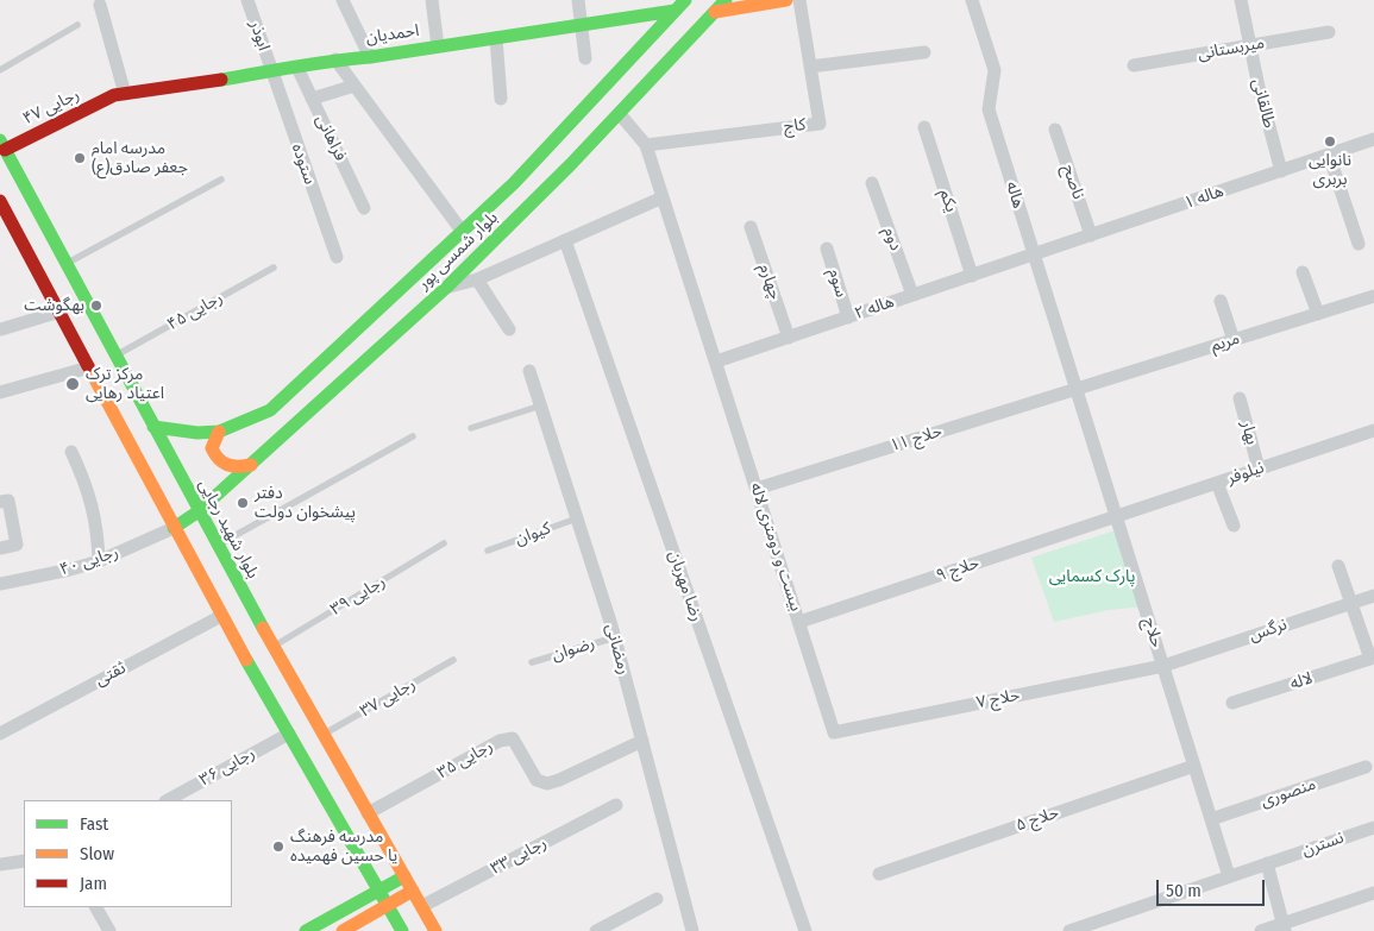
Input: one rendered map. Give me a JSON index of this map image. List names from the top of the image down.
{
  "streets": {
    "main road": [
      "احمدیان",
      "رجایی ۴۷",
      "بلوار شمسی پور",
      "بلوار شهید رجایی"
    ],
    "street": [
      "ابوذر",
      "میربستانی",
      "طالقانی",
      "کاج",
      "فراهانی",
      "ستوده",
      "ناصح",
      "هاله",
      "هاله ۱",
      "یکم",
      "دوم",
      "چهارم",
      "سوم",
      "هاله ۲",
      "مریم",
      "بهار",
      "حلاج ۱۱",
      "نیلوفر",
      "بیست و دومتری لاله",
      "رجایی ۴۰",
      "حلاج ۹",
      "رضا مهربان",
      "نرگس",
      "حلاج",
      "رمضانی",
      "ثقتی",
      "لاله",
      "حلاج ۷",
      "رجایی ۳۵",
      "رجایی ۳۶",
      "منصوری",
      "حلاج ۵",
      "نسترن",
      "رجایی ۳۳"
    ],
    "lane": [
      "رجایی ۴۵",
      "کیوان",
      "رجایی ۳۹",
      "رضوان",
      "رجایی ۳۷"
    ]
  },
  "crossings": [
    ["احمدیان", "ابوذر"],
    ["احمدیان", "رجایی ۴۷"],
    ["احمدیان", "فراهانی"],
    ["احمدیان", "ستوده"],
    ["احمدیان", "بلوار شمسی پور"],
    ["ابوذر", "ستوده"],
    ["میربستانی", "طالقانی"],
    ["طالقانی", "هاله ۱"],
    ["رجایی ۴۷", "بلوار شهید رجایی"],
    ["ناصح", "هاله ۱"],
    ["هاله", "هاله ۱"],
    ["هاله", "هاله ۲"],
    ["هاله", "مریم"],
    ["هاله", "حلاج ۱۱"],
    ["هاله", "حلاج"],
    ["هاله ۱", "هاله ۲"],
    ["یکم", "هاله ۲"],
    ["دوم", "هاله ۲"],
    ["بلوار شمسی پور", "بلوار شهید رجایی"],
    ["بلوار شمسی پور", "رجایی ۴۰"],
    ["چهارم", "هاله ۲"],
    ["سوم", "هاله ۲"],
    ["هاله ۲", "بیست و دومتری لاله"],
    ["رجایی ۴۵", "بلوار شهید رجایی"],
    ["مریم", "حلاج ۱۱"],
    ["مریم", "حلاج"],
    ["بهار", "نیلوفر"],
    ["حلاج ۱۱", "بیست و دومتری لاله"],
    ["حلاج ۱۱", "حلاج"],
    ["نیلوفر", "حلاج ۹"],
    ["نیلوفر", "حلاج"],
    ["بلوار شهید رجایی", "رجایی ۳۹"],
    ["بلوار شهید رجایی", "رجایی ۳۷"],
    ["بلوار شهید رجایی", "رجایی ۳۵"],
    ["بلوار شهید رجایی", "رجایی ۳۳"],
    ["کیوان", "رمضانی"],
    ["بیست و دومتری لاله", "حلاج ۹"],
    ["بیست و دومتری لاله", "حلاج ۷"],
    ["حلاج ۹", "حلاج"],
    ["نرگس", "حلاج"],
    ["نرگس", "لاله"],
    ["نرگس", "حلاج ۷"],
    ["حلاج", "حلاج ۷"],
    ["حلاج", "منصوری"],
    ["حلاج", "حلاج ۵"],
    ["حلاج", "نسترن"],
    ["رضوان", "رمضانی"],
    ["رمضانی", "رجایی ۳۵"]
  ],
  "parks": ["پارک کسمایی"],
  "places": [
    "نانوایی بربری",
    "مدرسه امام جعفر صادق(ع)",
    "بهگوشت",
    "مرکز ترک اعتیاد رهایی",
    "دفتر پیشخوان دولت",
    "مدرسه فرهنگ یا حسین فهمیده"
  ],
  "legend": ["Fast", "Slow", "Jam"],
  "scale_bar": "50 m"
}
